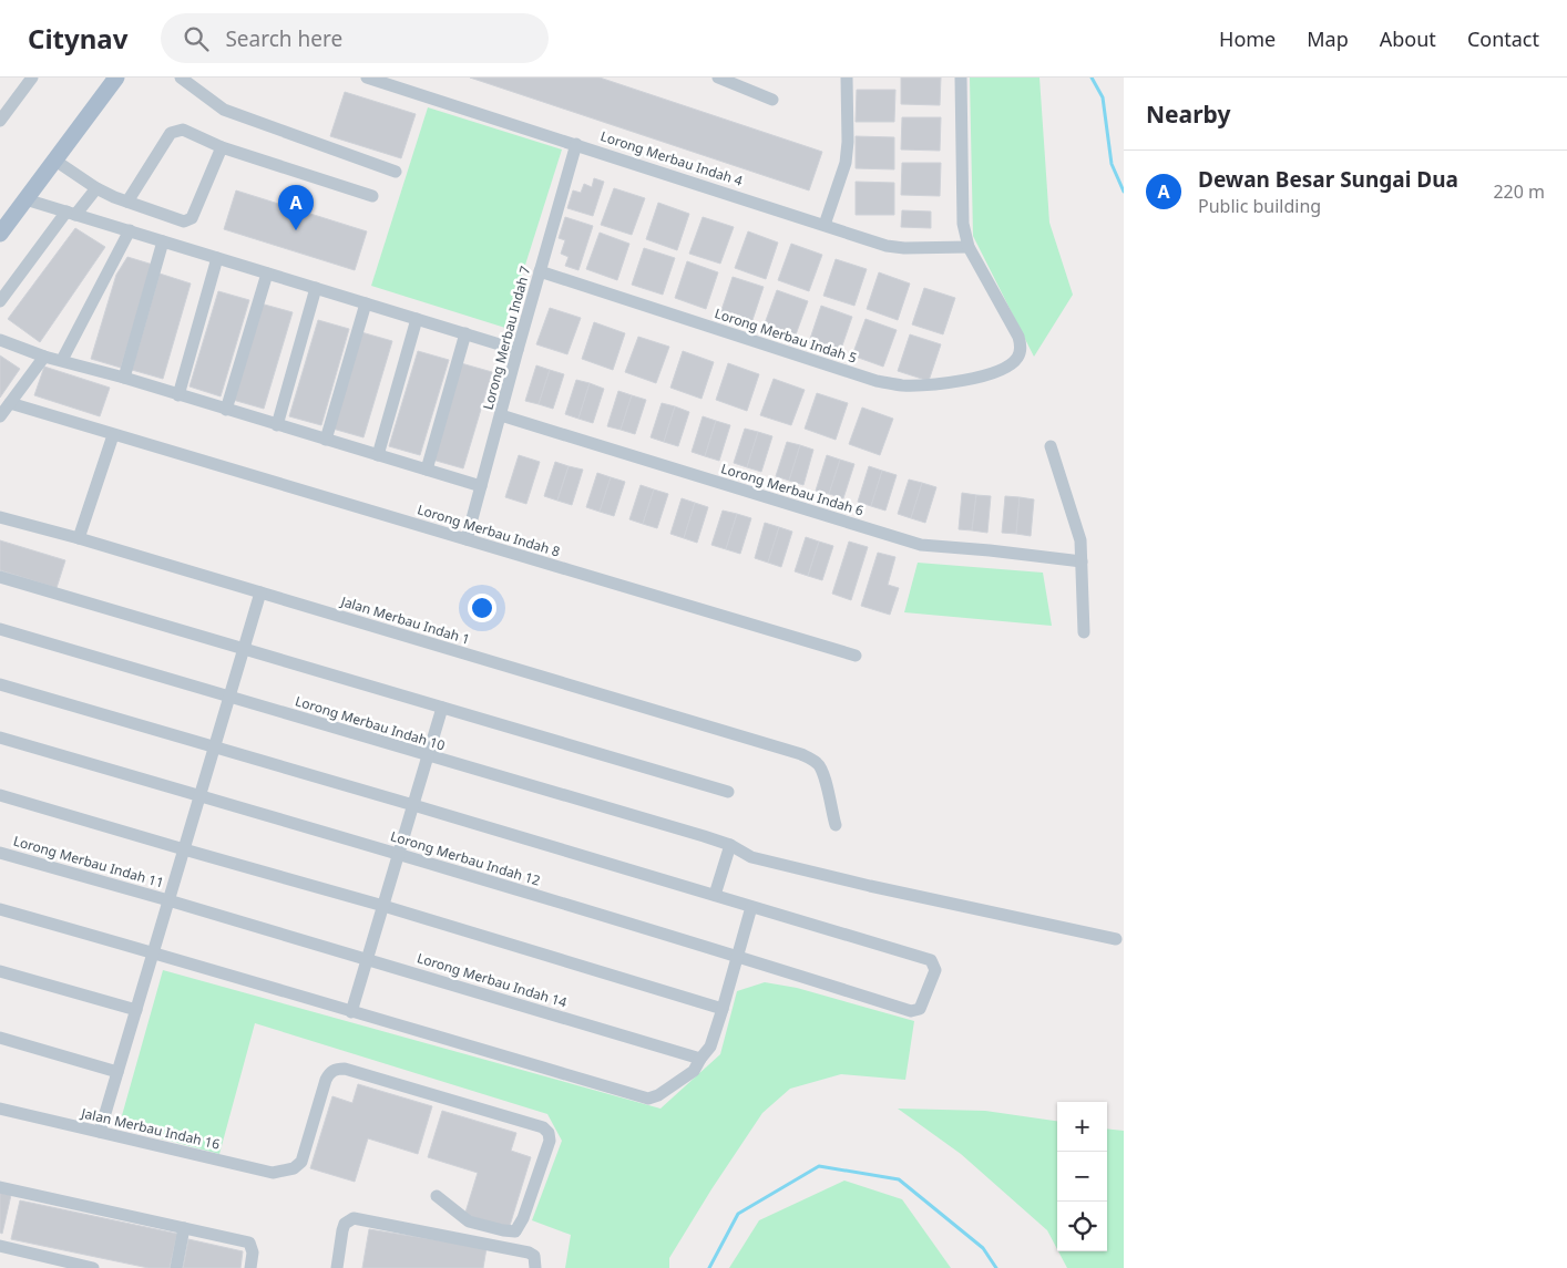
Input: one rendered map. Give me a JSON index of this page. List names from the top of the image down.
{
  "streets": {
    "street": [
      "Lorong Merbau Indah 4",
      "Lorong Merbau Indah 5",
      "Lorong Merbau Indah 7",
      "Lorong Merbau Indah 6",
      "Lorong Merbau Indah 8",
      "Jalan Merbau Indah 1",
      "Lorong Merbau Indah 10",
      "Lorong Merbau Indah 12",
      "Lorong Merbau Indah 11",
      "Lorong Merbau Indah 14",
      "Jalan Merbau Indah 16"
    ]
  },
  "crossings": [
    ["Lorong Merbau Indah 4", "Lorong Merbau Indah 5"],
    ["Lorong Merbau Indah 4", "Lorong Merbau Indah 7"],
    ["Lorong Merbau Indah 5", "Lorong Merbau Indah 7"],
    ["Lorong Merbau Indah 7", "Lorong Merbau Indah 6"],
    ["Lorong Merbau Indah 7", "Lorong Merbau Indah 8"],
    ["Lorong Merbau Indah 11", "Lorong Merbau Indah 14"]
  ],
  "page": {
    "header": "Citynav",
    "search": "Search here",
    "nav": [
      "Home",
      "Map",
      "About",
      "Contact"
    ],
    "heading": "Nearby",
    "list": [
      {
        "mark": "A",
        "name": "Dewan Besar Sungai Dua",
        "note": "Public building",
        "value": "220 m"
      }
    ],
    "pins": "A",
    "map_buttons": ["+", "−"]
  }
}
